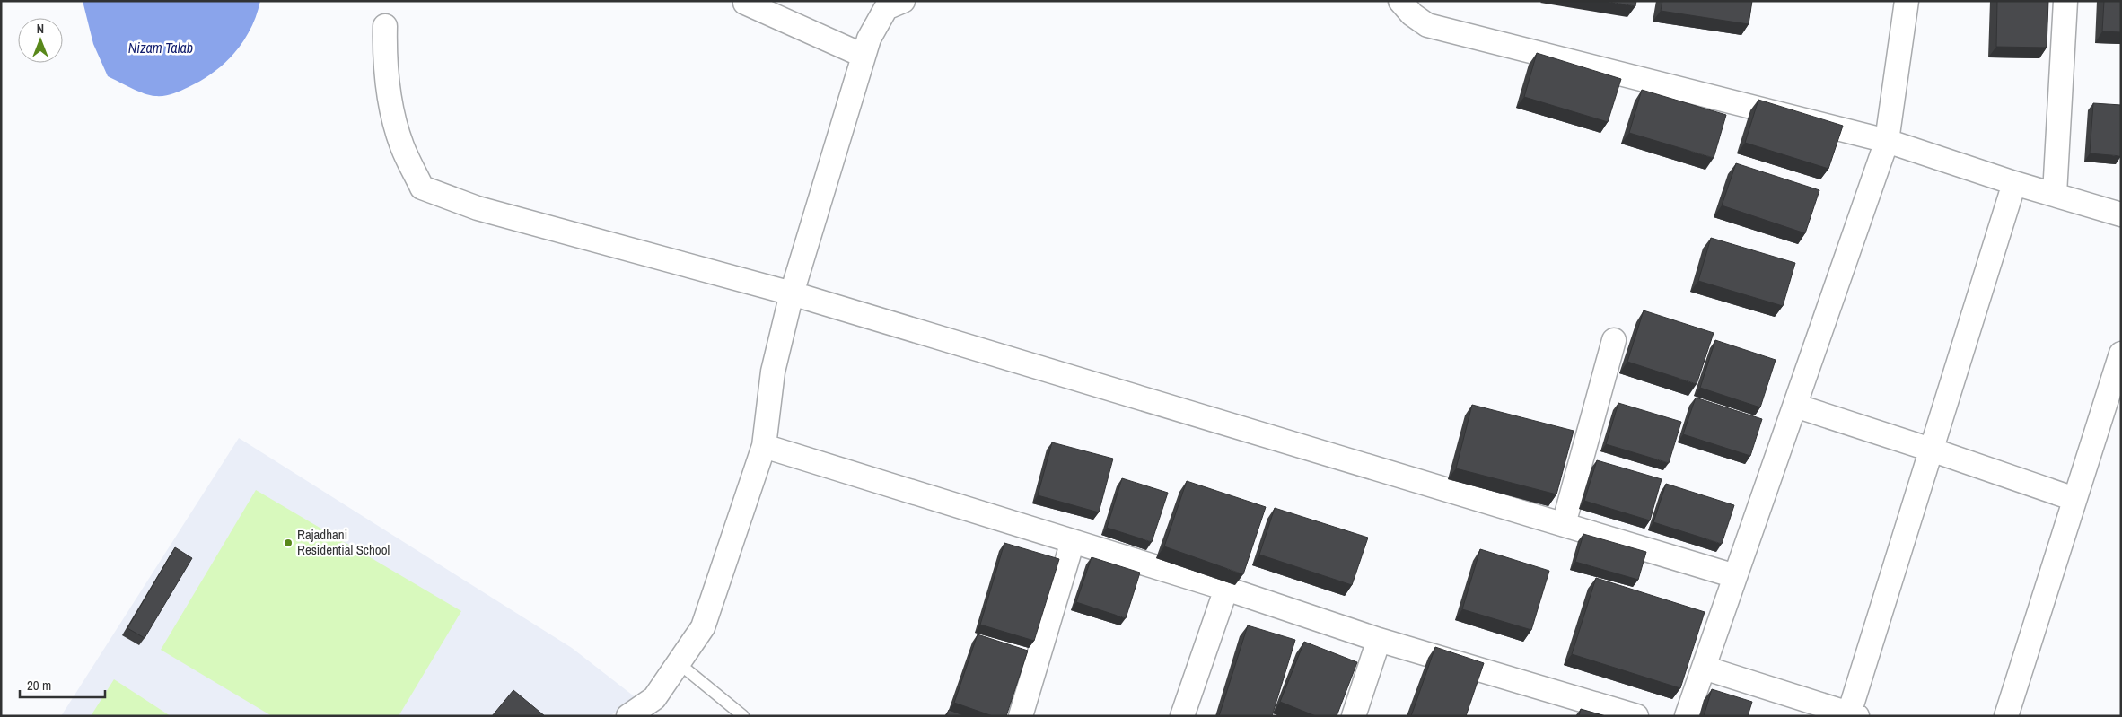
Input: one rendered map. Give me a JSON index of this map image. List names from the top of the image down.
{
  "water": ["Nizam Talab"],
  "places": ["Rajadhani Residential School"],
  "scale_bar": "20 m",
  "north": "top"
}
